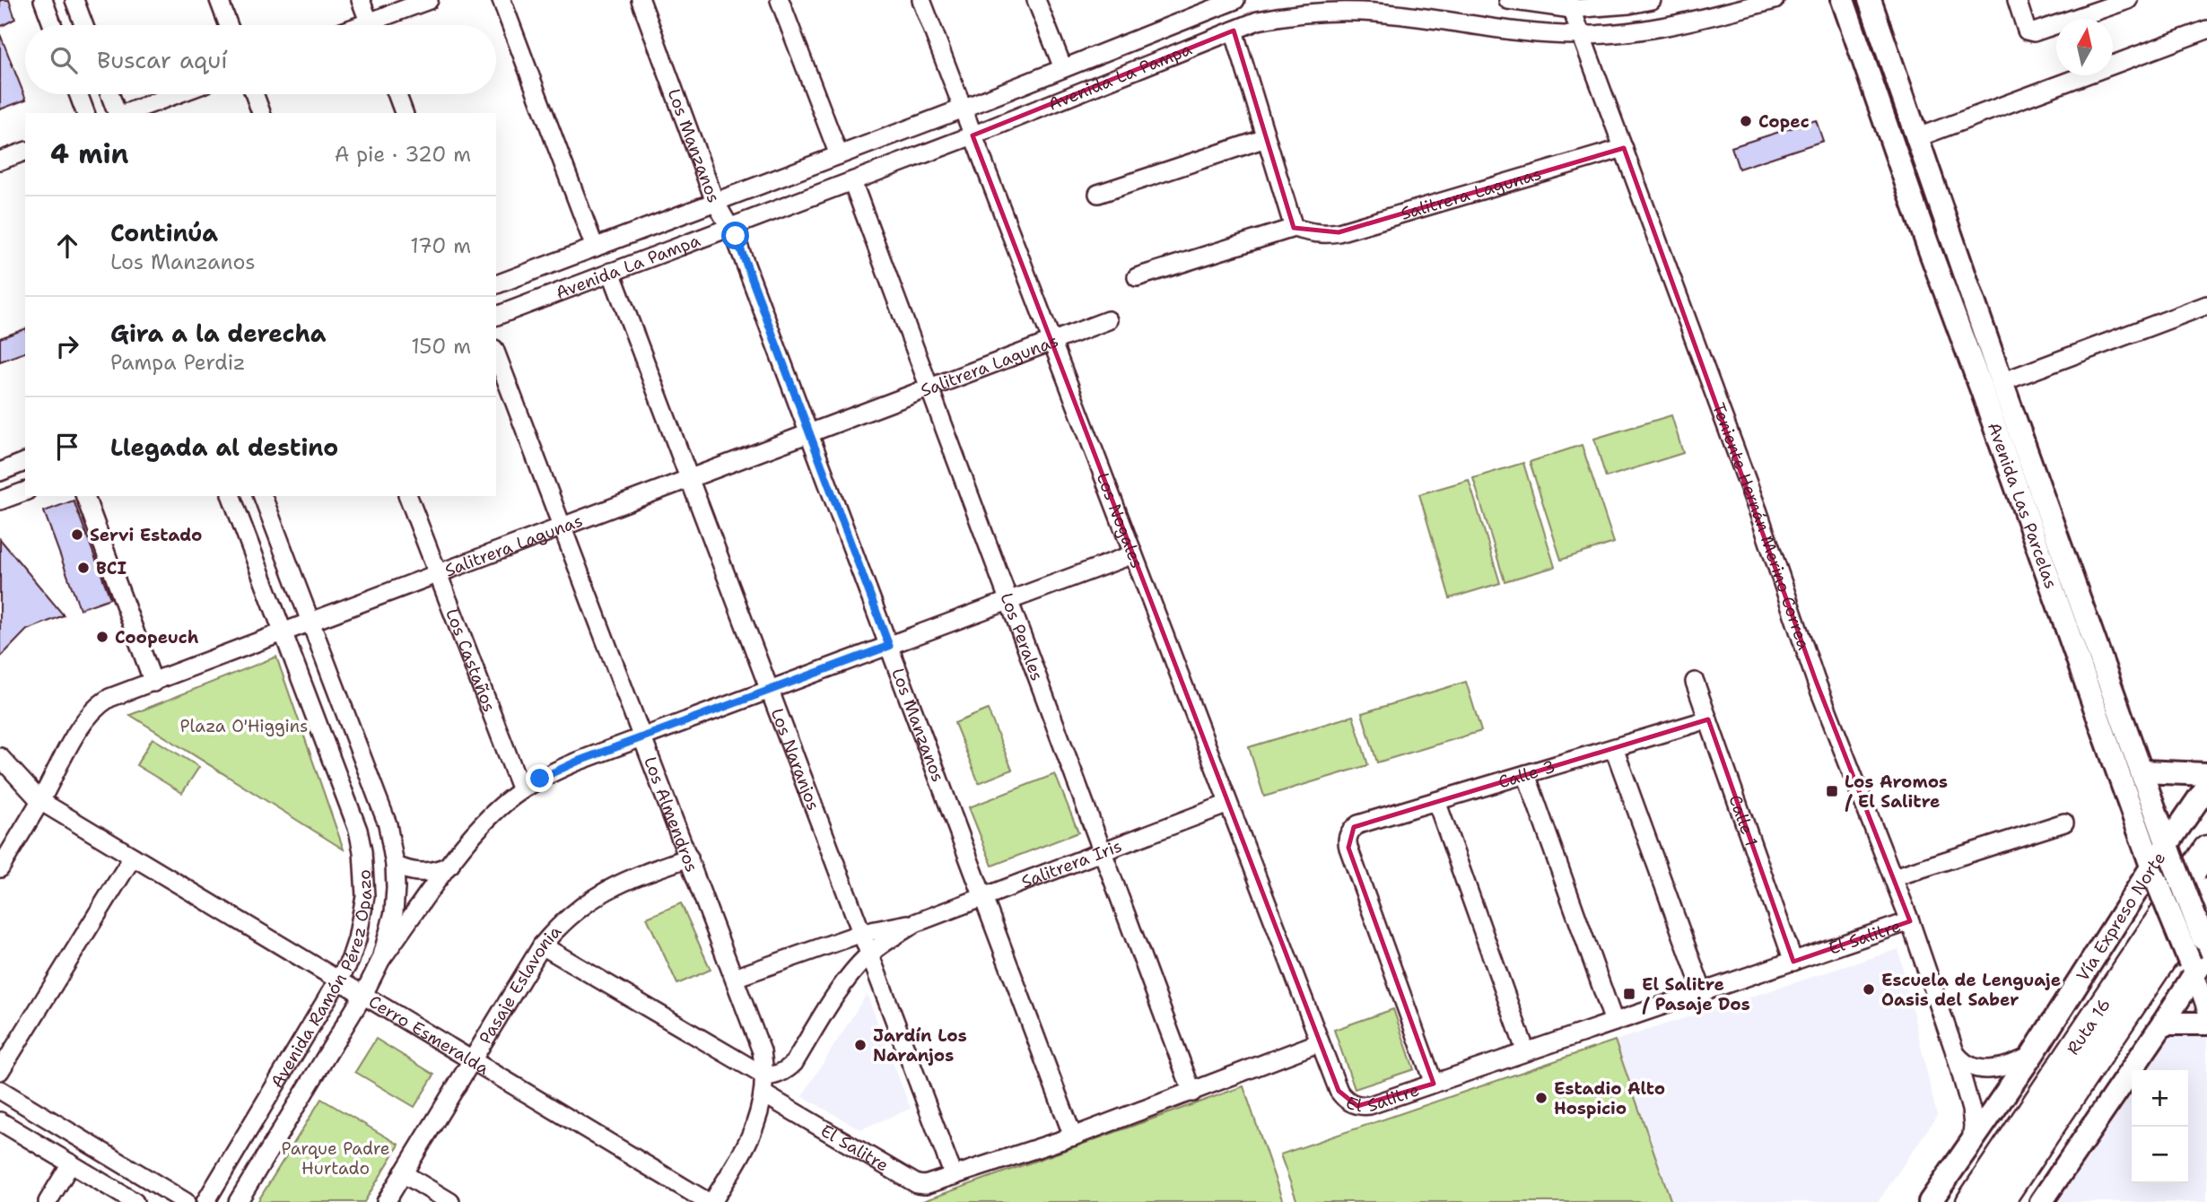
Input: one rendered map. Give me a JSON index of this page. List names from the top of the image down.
{
  "streets": {
    "highway": ["Ruta 16"],
    "main road": ["Avenida Las Parcelas", "Vía Expreso Norte"],
    "street": [
      "Avenida La Pampa",
      "Los Manzanos",
      "Salitrera Lagunas",
      "Los Nogales",
      "Teniente Hernán Merino Correa",
      "Los Perales",
      "Los Castaños",
      "Los Naranjos",
      "Calle 3",
      "Los Almendros",
      "Calle 1",
      "Salitrera Iris",
      "El Salitre",
      "Avenida Ramón Pérez Opazo",
      "Pasaje Eslavonia",
      "Cerro Esmeralda"
    ]
  },
  "crossings": [
    ["Avenida La Pampa", "Los Manzanos"],
    ["Avenida La Pampa", "Los Nogales"],
    ["Avenida La Pampa", "Teniente Hernán Merino Correa"],
    ["Avenida La Pampa", "Los Perales"],
    ["Avenida La Pampa", "Los Naranjos"],
    ["Los Manzanos", "Salitrera Lagunas"],
    ["Los Manzanos", "Salitrera Iris"],
    ["Los Manzanos", "El Salitre"],
    ["Salitrera Lagunas", "Los Nogales"],
    ["Salitrera Lagunas", "Teniente Hernán Merino Correa"],
    ["Salitrera Lagunas", "Los Perales"],
    ["Salitrera Lagunas", "Los Castaños"],
    ["Salitrera Lagunas", "Los Naranjos"],
    ["Salitrera Lagunas", "Los Almendros"],
    ["Salitrera Lagunas", "Avenida Ramón Pérez Opazo"],
    ["Salitrera Lagunas", "Cerro Esmeralda"],
    ["Avenida Las Parcelas", "Vía Expreso Norte"],
    ["Los Nogales", "Salitrera Iris"],
    ["Los Nogales", "El Salitre"],
    ["Teniente Hernán Merino Correa", "Vía Expreso Norte"],
    ["Teniente Hernán Merino Correa", "El Salitre"],
    ["Los Perales", "Salitrera Iris"],
    ["Los Perales", "El Salitre"],
    ["Los Naranjos", "Salitrera Iris"],
    ["Los Naranjos", "El Salitre"],
    ["Calle 3", "Calle 1"],
    ["Calle 3", "El Salitre"],
    ["Los Almendros", "Salitrera Iris"],
    ["Los Almendros", "El Salitre"],
    ["Los Almendros", "Pasaje Eslavonia"],
    ["Los Almendros", "Cerro Esmeralda"],
    ["Calle 1", "El Salitre"],
    ["Salitrera Iris", "El Salitre"],
    ["El Salitre", "Pasaje Eslavonia"],
    ["Avenida Ramón Pérez Opazo", "Cerro Esmeralda"],
    ["Pasaje Eslavonia", "Cerro Esmeralda"]
  ],
  "parks": ["Plaza O'Higgins", "Parque Padre Hurtado"],
  "places": {
    "other": [
      "Copec",
      "Servi Estado",
      "BCI",
      "Coopeuch",
      "Escuela de Lenguaje Oasis del Saber",
      "Jardín Los Naranjos",
      "Estadio Alto Hospicio"
    ],
    "transit": ["Los Aromos / El Salitre", "El Salitre / Pasaje Dos"]
  },
  "north": "top",
  "page": {
    "search": "Buscar aquí",
    "heading": ["4 min", "A pie · 320 m"],
    "list": [
      ["Continúa", "Los Manzanos", "170 m"],
      ["Gira a la derecha", "Pampa Perdiz", "150 m"],
      "Llegada al destino"
    ],
    "map_buttons": ["+", "−"]
  }
}
